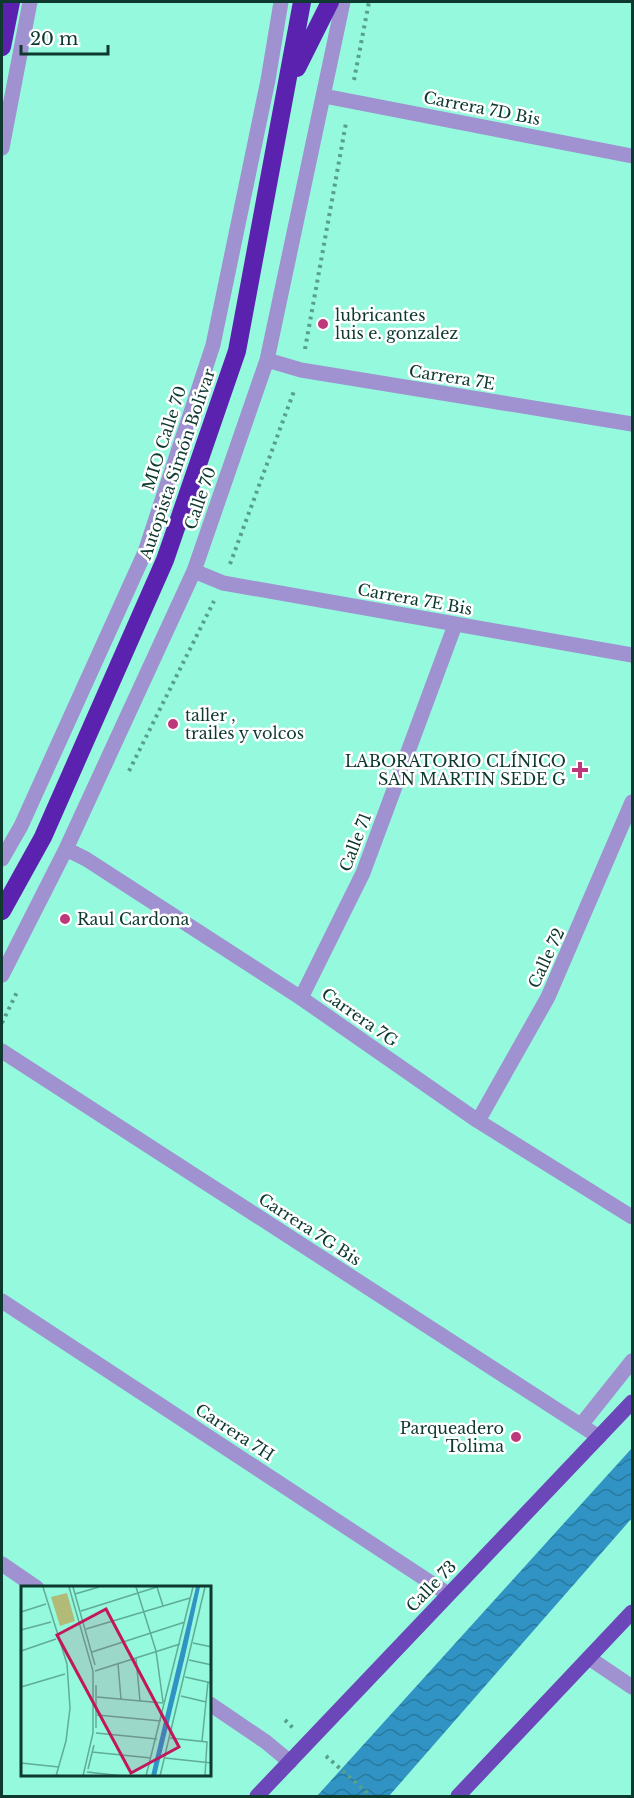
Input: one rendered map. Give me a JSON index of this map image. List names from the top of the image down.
{
  "streets": {
    "highway": ["Autopista Simón Bolívar"],
    "main road": ["Calle 73"],
    "street": [
      "Carrera 7D Bis",
      "Carrera 7E",
      "MIO Calle 70",
      "Calle 70",
      "Carrera 7E Bis",
      "Calle 71",
      "Calle 72",
      "Carrera 7G",
      "Carrera 7G Bis",
      "Carrera 7H"
    ]
  },
  "crossings": [
    ["Carrera 7D Bis", "Calle 70"],
    ["Carrera 7E", "Calle 70"],
    ["Calle 70", "Carrera 7E Bis"],
    ["Calle 70", "Carrera 7G"],
    ["Carrera 7E Bis", "Calle 71"],
    ["Calle 71", "Carrera 7G"],
    ["Calle 72", "Carrera 7G"],
    ["Carrera 7G Bis", "Calle 73"],
    ["Carrera 7H", "Calle 73"]
  ],
  "places": {
    "other": [
      "lubricantes luis e. gonzalez",
      "taller , trailes y volcos",
      "Raul Cardona",
      "Parqueadero Tolima"
    ],
    "health": ["LABORATORIO CLÍNICO SAN MARTIN SEDE G"]
  },
  "scale_bar": "20 m"
}
